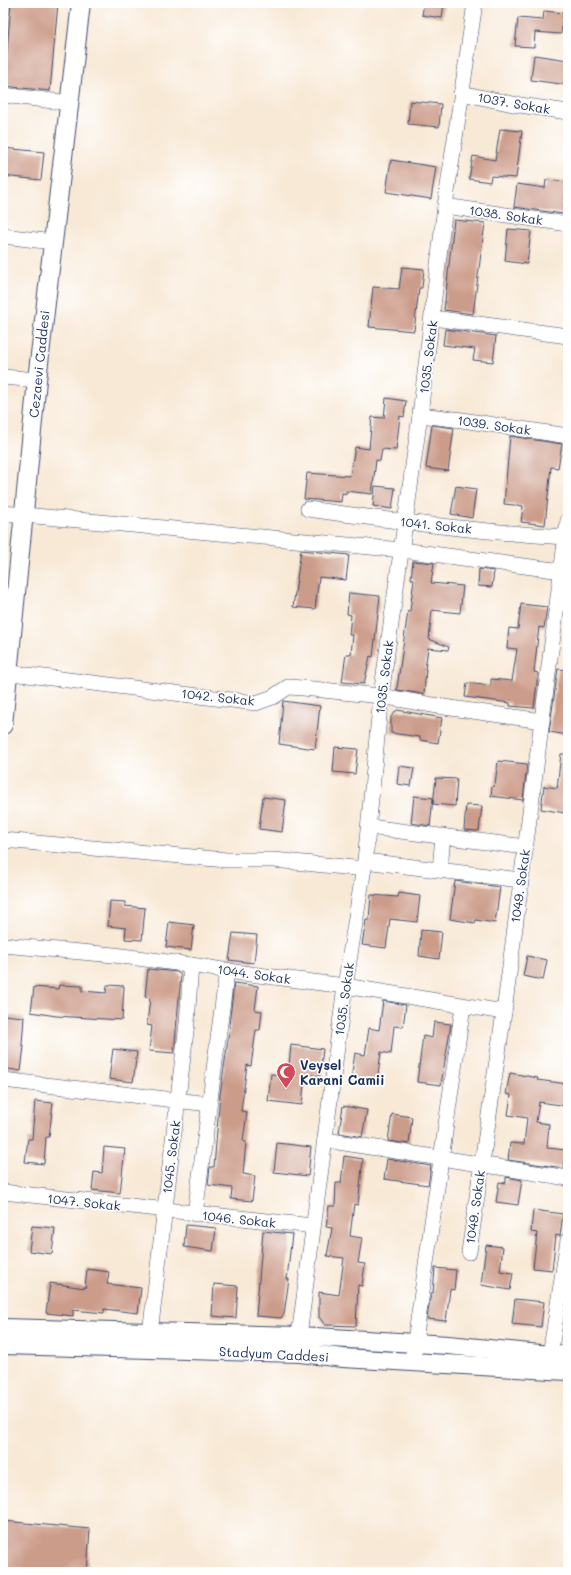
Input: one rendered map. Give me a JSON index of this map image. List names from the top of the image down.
{
  "streets": {
    "street": [
      "1037. Sokak",
      "1038. Sokak",
      "1035. Sokak",
      "Cezaevi Caddesi",
      "1039. Sokak",
      "1041. Sokak",
      "1042. Sokak",
      "1049. Sokak",
      "1044. Sokak",
      "1045. Sokak",
      "1047. Sokak",
      "1046. Sokak",
      "Stadyum Caddesi"
    ]
  },
  "crossings": [
    ["1037. Sokak", "1035. Sokak"],
    ["1038. Sokak", "1035. Sokak"],
    ["1035. Sokak", "1039. Sokak"],
    ["1035. Sokak", "1041. Sokak"],
    ["1035. Sokak", "1042. Sokak"],
    ["1035. Sokak", "1044. Sokak"],
    ["1035. Sokak", "1046. Sokak"],
    ["1035. Sokak", "Stadyum Caddesi"],
    ["Cezaevi Caddesi", "1042. Sokak"],
    ["1041. Sokak", "1049. Sokak"],
    ["1042. Sokak", "1049. Sokak"],
    ["1049. Sokak", "1044. Sokak"],
    ["1044. Sokak", "1045. Sokak"],
    ["1045. Sokak", "1047. Sokak"],
    ["1045. Sokak", "1046. Sokak"],
    ["1045. Sokak", "Stadyum Caddesi"],
    ["1047. Sokak", "1046. Sokak"]
  ],
  "places": {
    "mosque": ["Veysel Karani Camii"]
  }
}
